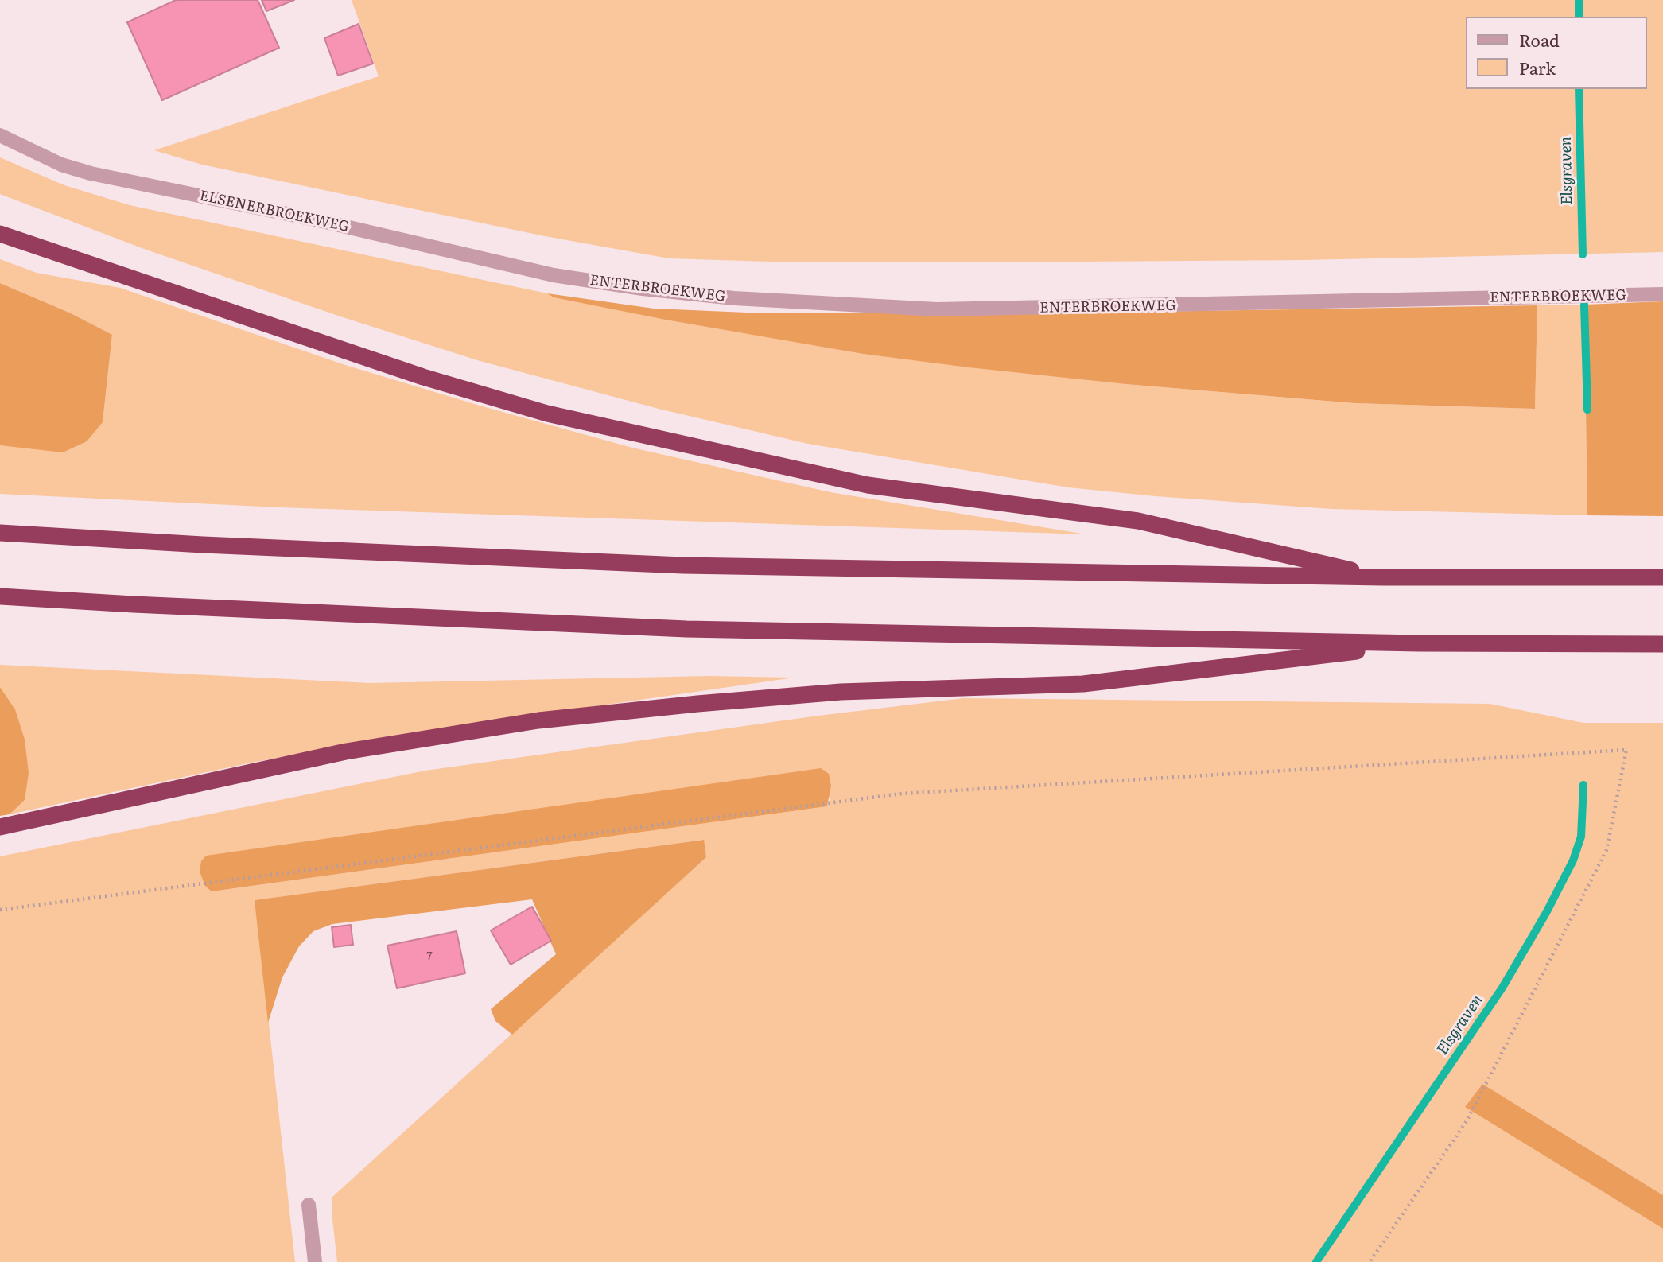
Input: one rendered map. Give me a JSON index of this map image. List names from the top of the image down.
{
  "streets": {
    "street": ["ELSENERBROEKWEG", "ENTERBROEKWEG"]
  },
  "crossings": [
    ["ELSENERBROEKWEG", "ENTERBROEKWEG"]
  ],
  "water": ["Elsgraven"],
  "house_numbers": ["7"],
  "legend": ["Road", "Park"]
}
